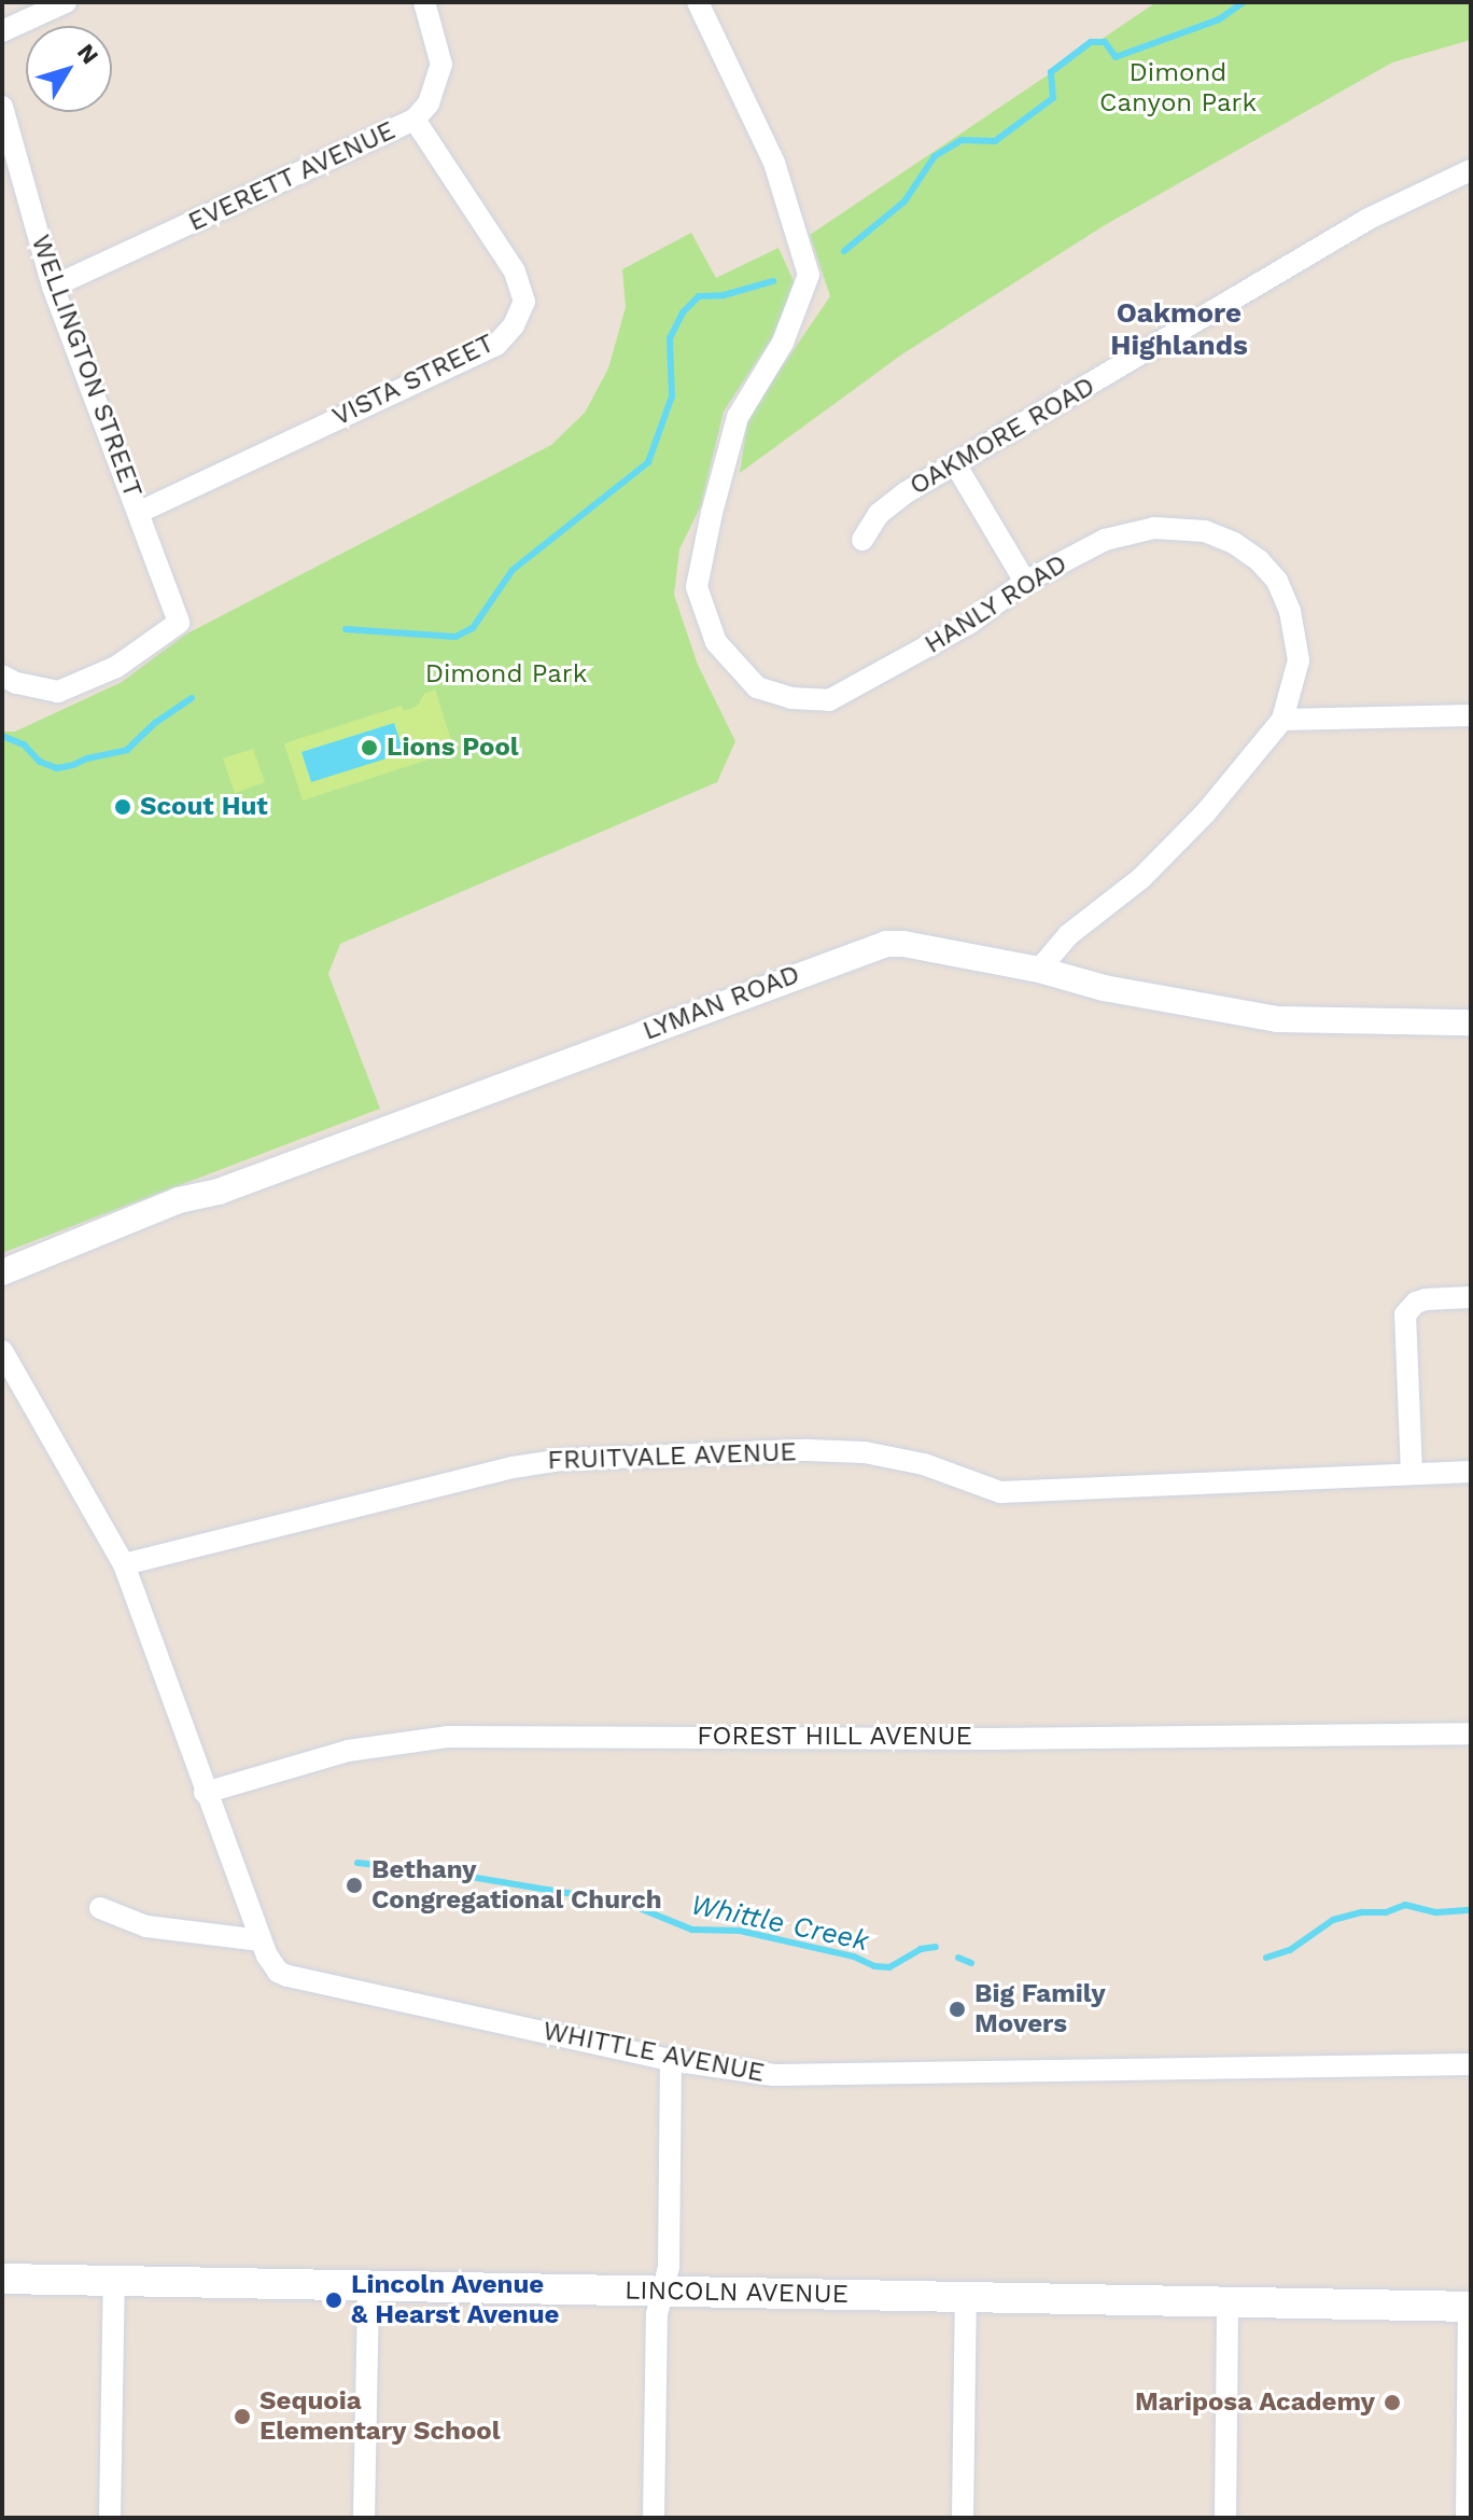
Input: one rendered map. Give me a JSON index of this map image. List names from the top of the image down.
{
  "streets": {
    "main road": ["LINCOLN AVENUE"],
    "street": [
      "EVERETT AVENUE",
      "WELLINGTON STREET",
      "VISTA STREET",
      "OAKMORE ROAD",
      "HANLY ROAD",
      "LYMAN ROAD",
      "FRUITVALE AVENUE",
      "FOREST HILL AVENUE",
      "WHITTLE AVENUE"
    ]
  },
  "crossings": [
    ["EVERETT AVENUE", "WELLINGTON STREET"],
    ["EVERETT AVENUE", "VISTA STREET"],
    ["WELLINGTON STREET", "VISTA STREET"],
    ["FRUITVALE AVENUE", "WHITTLE AVENUE"],
    ["FOREST HILL AVENUE", "WHITTLE AVENUE"]
  ],
  "districts": ["Oakmore Highlands"],
  "water": ["Whittle Creek"],
  "parks": ["Dimond Canyon Park", "Dimond Park"],
  "places": [
    "Lions Pool",
    "Scout Hut",
    "Bethany Congregational Church",
    "Big Family Movers",
    "Lincoln Avenue & Hearst Avenue",
    "Mariposa Academy",
    "Sequoia Elementary School"
  ],
  "north": "top right"
}
